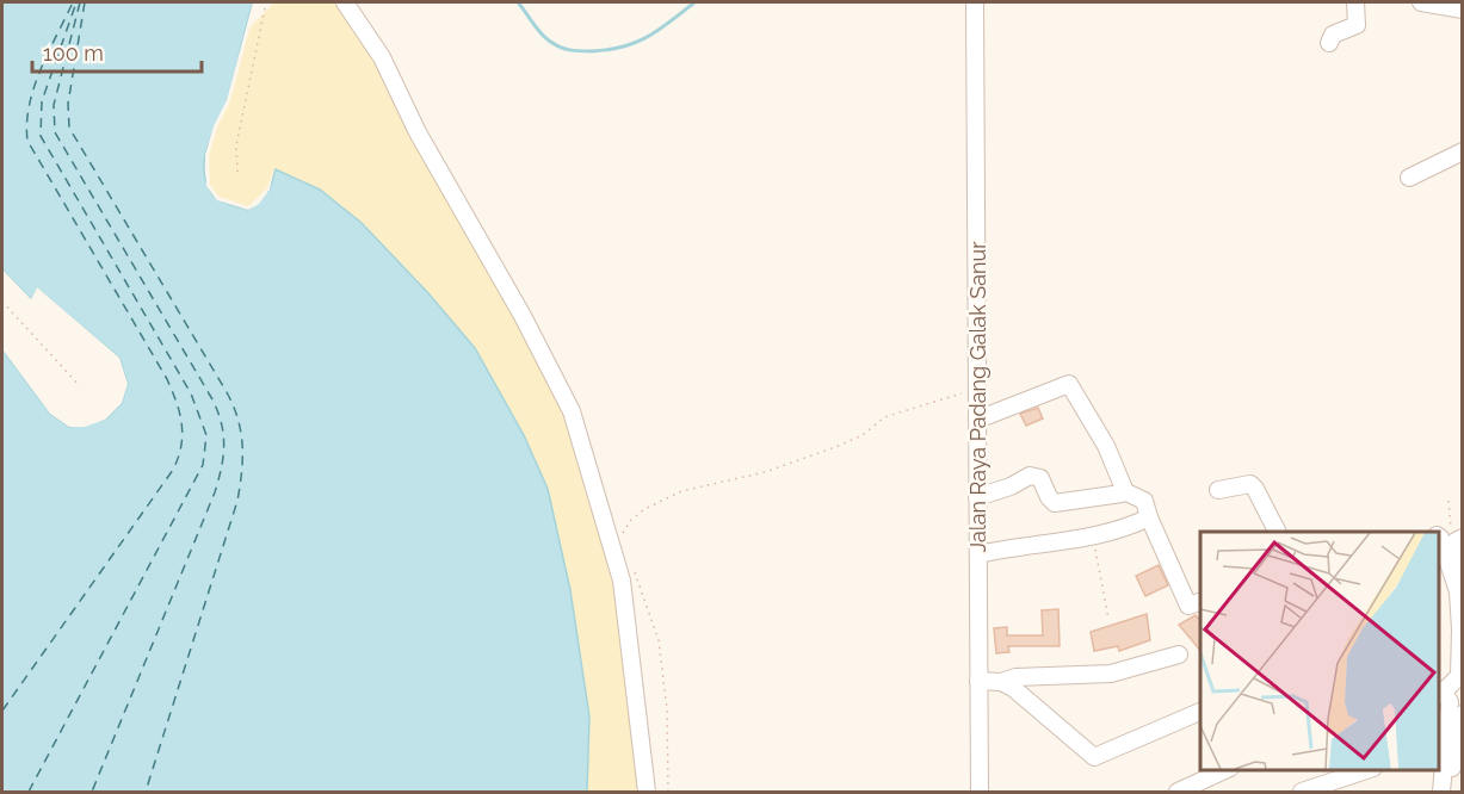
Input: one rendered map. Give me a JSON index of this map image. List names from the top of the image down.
{
  "streets": {
    "street": ["Jalan Raya Padang Galak Sanur"]
  },
  "scale_bar": "100 m"
}
